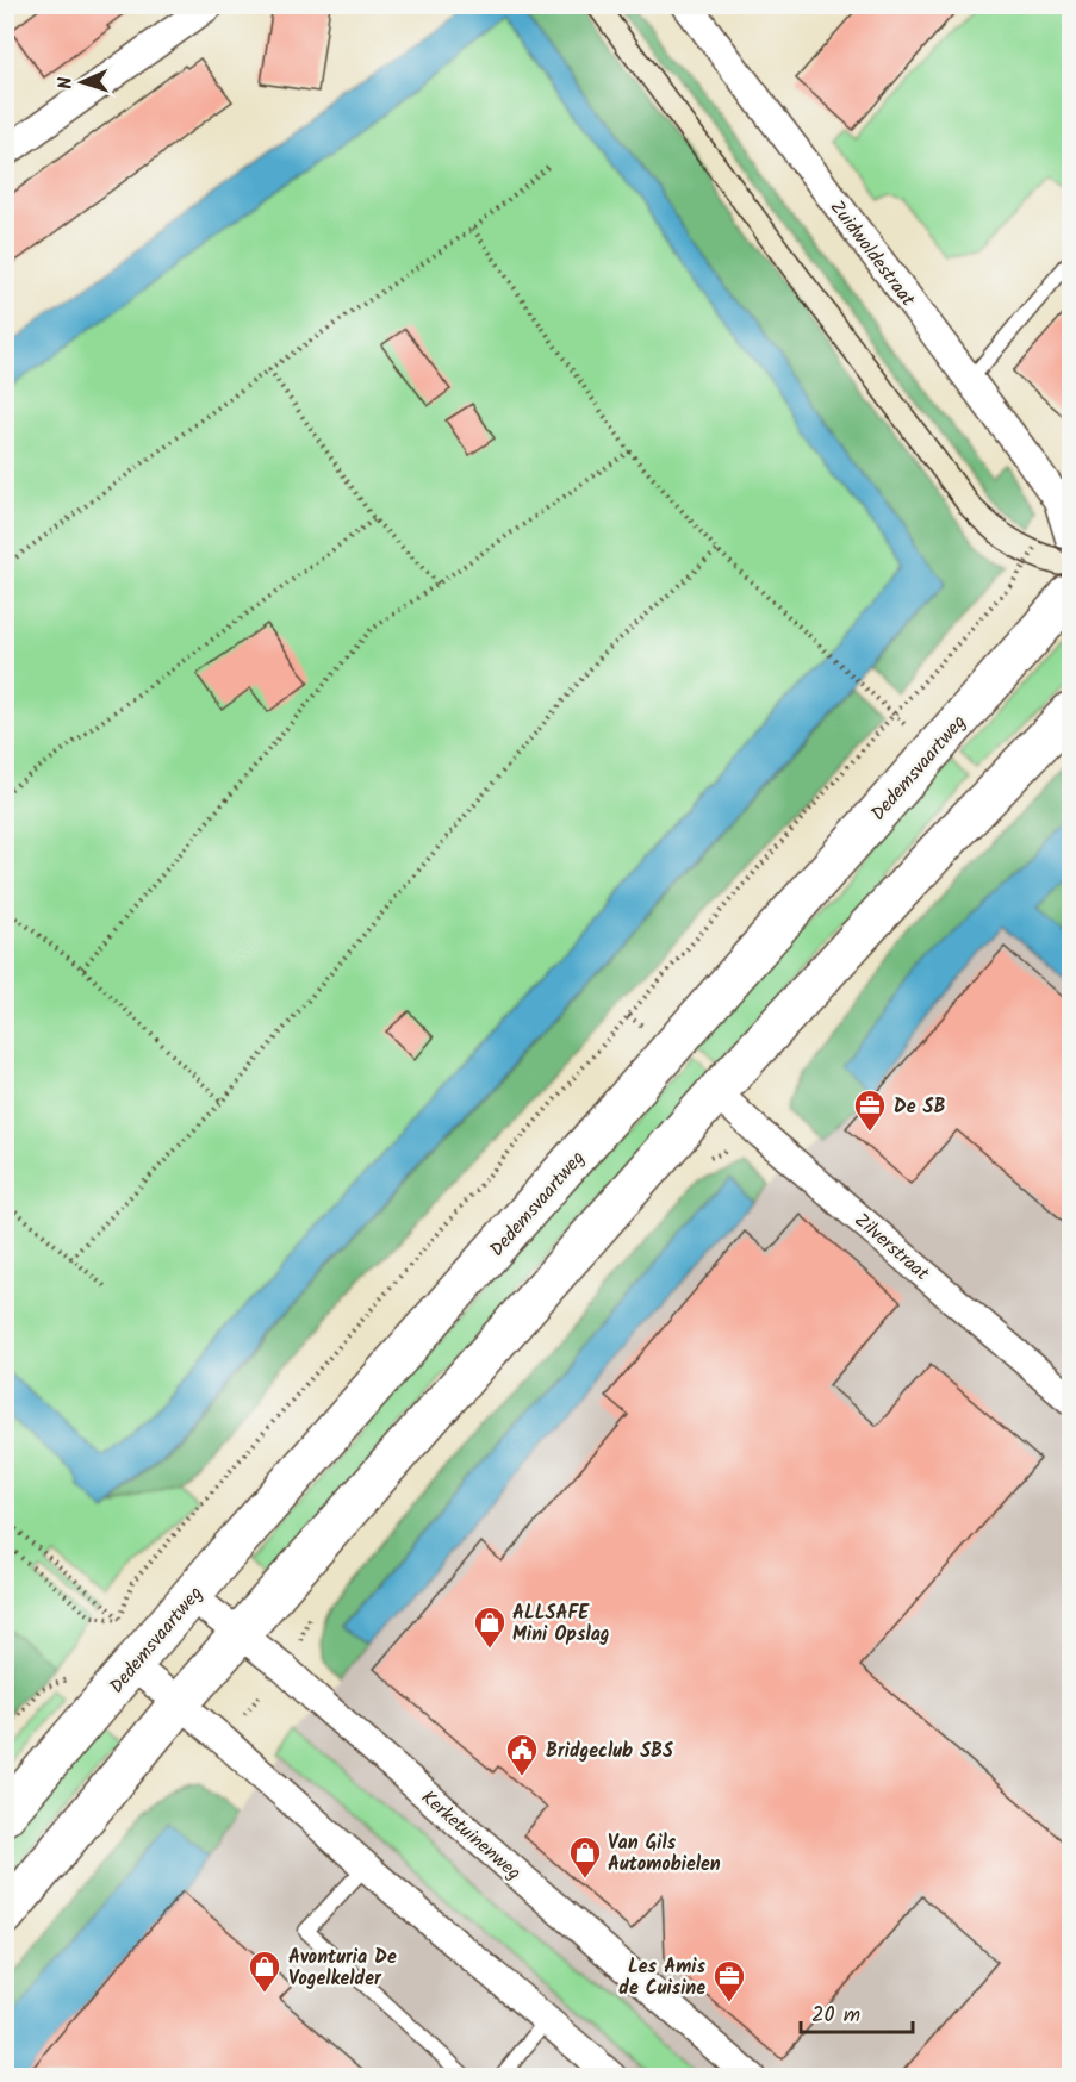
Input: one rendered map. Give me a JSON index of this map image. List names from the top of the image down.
{
  "streets": {
    "main road": ["Dedemsvaartweg"],
    "street": ["Zuidwoldestraat", "Zilverstraat", "Kerketuinenweg"]
  },
  "crossings": [
    ["Dedemsvaartweg", "Kerketuinenweg"]
  ],
  "places": {
    "office": ["De SB", "Les Amis de Cuisine"],
    "shop": ["ALLSAFE Mini Opslag", "Van Gils Automobielen", "Avonturia De Vogelkelder"],
    "public building": ["Bridgeclub SBS"]
  },
  "scale_bar": "20 m",
  "north": "left"
}
